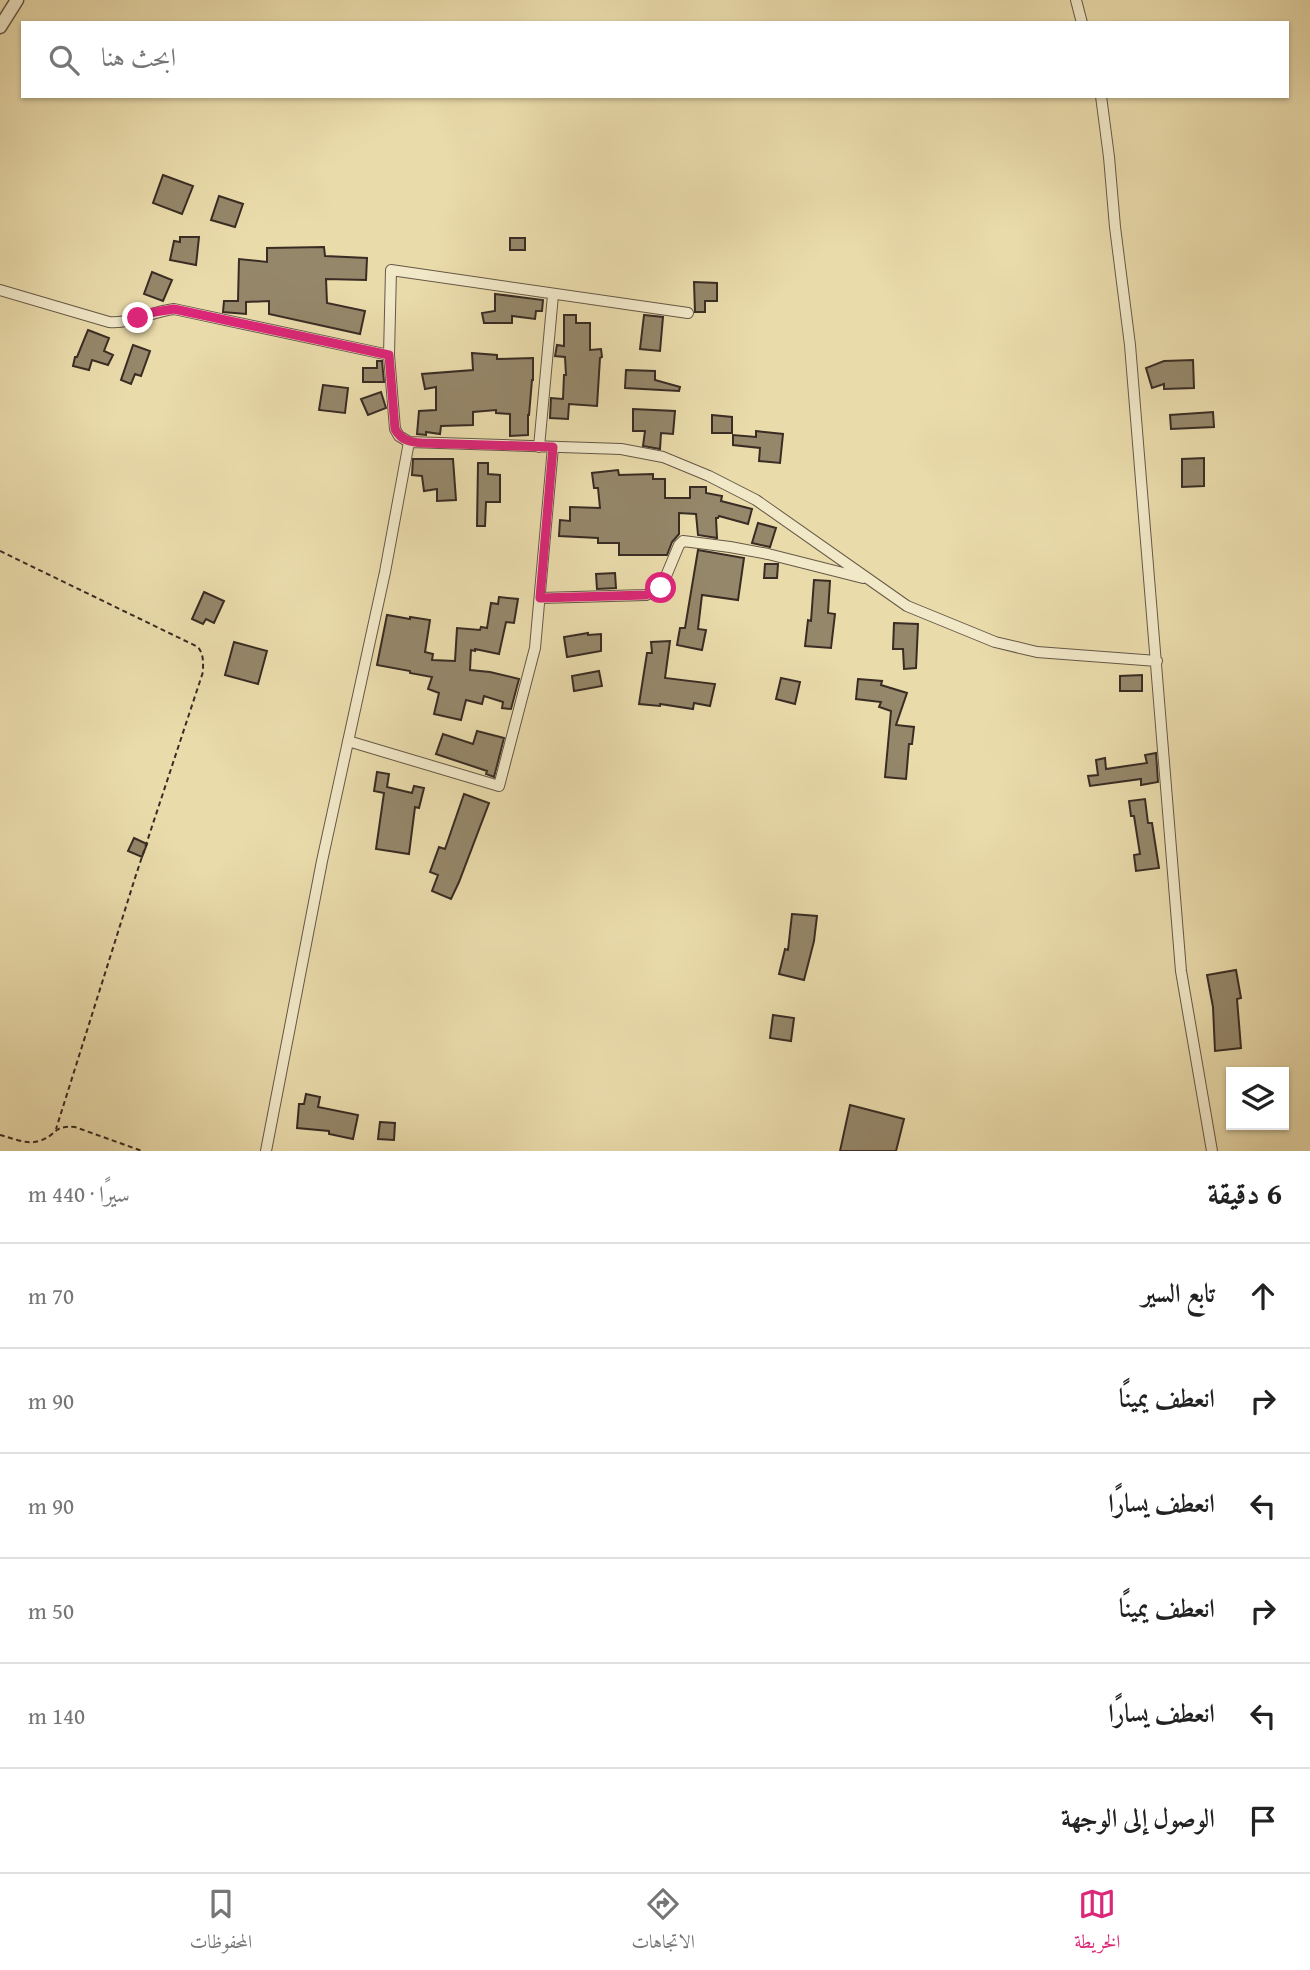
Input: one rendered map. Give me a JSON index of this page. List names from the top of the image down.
{
  "page": {
    "search": "ابحث هنا",
    "heading": ["6 دقيقة", "سيرًا · 440 m"],
    "list": [
      ["تابع السير", "70 m"],
      ["انعطف يمينًا", "90 m"],
      ["انعطف يسارًا", "90 m"],
      ["انعطف يمينًا", "50 m"],
      ["انعطف يسارًا", "140 m"],
      "الوصول إلى الوجهة"
    ],
    "nav": ["الخريطة", "الاتجاهات", "المحفوظات"]
  }
}
